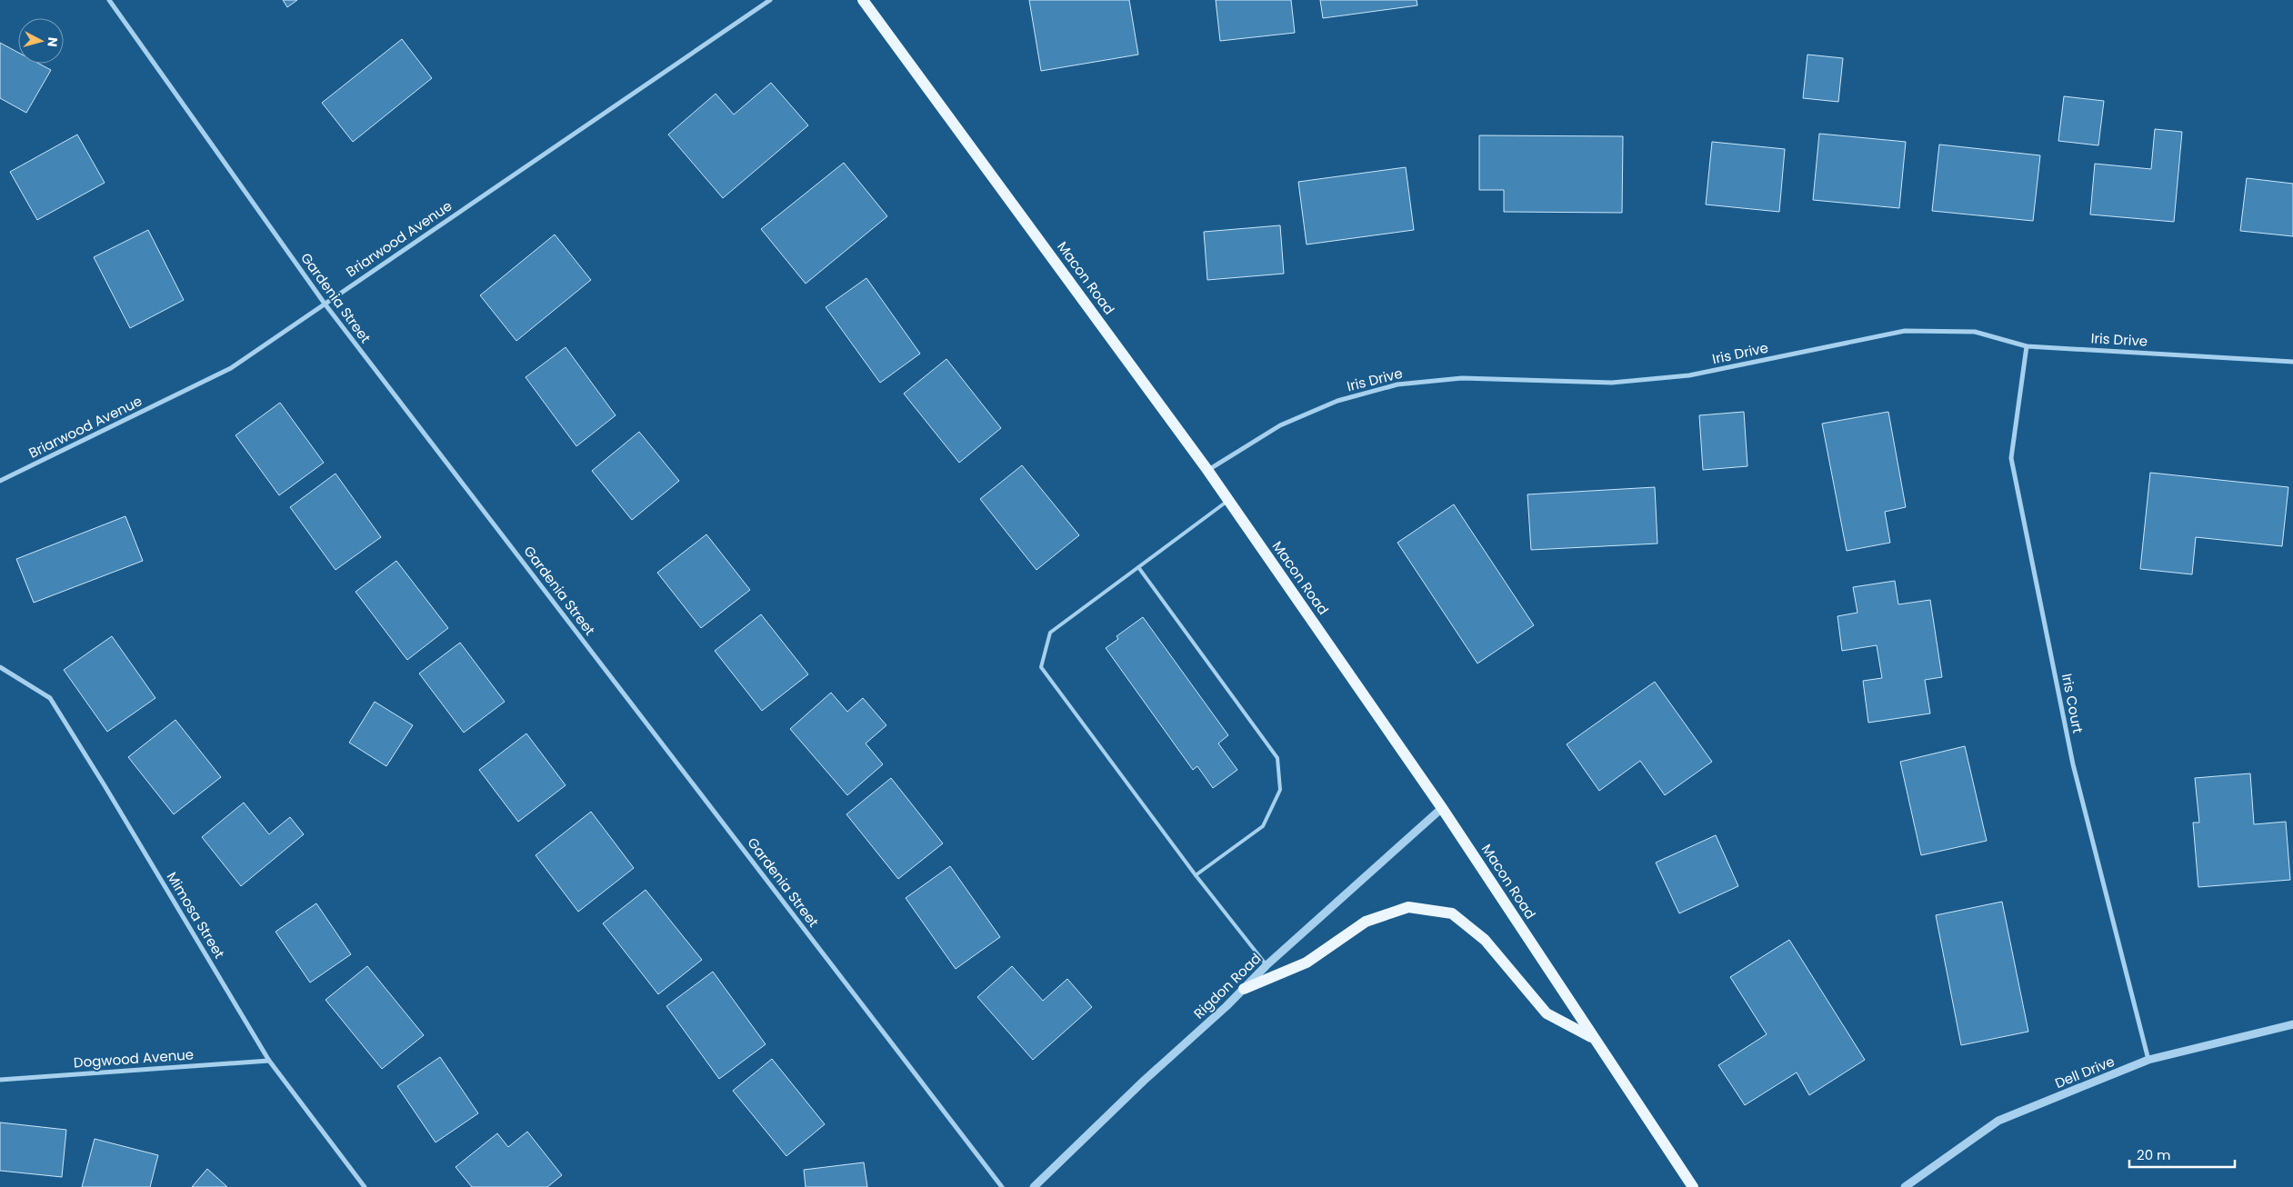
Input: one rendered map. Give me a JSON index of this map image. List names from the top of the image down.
{
  "streets": {
    "main road": ["Macon Road"],
    "street": [
      "Briarwood Avenue",
      "Gardenia Street",
      "Iris Drive",
      "Iris Court",
      "Mimosa Street",
      "Rigdon Road",
      "Dogwood Avenue",
      "Dell Drive"
    ]
  },
  "crossings": [
    ["Briarwood Avenue", "Gardenia Street"],
    ["Macon Road", "Iris Drive"],
    ["Macon Road", "Rigdon Road"],
    ["Iris Drive", "Iris Court"],
    ["Iris Court", "Dell Drive"],
    ["Mimosa Street", "Dogwood Avenue"]
  ],
  "scale_bar": "20 m",
  "north": "right"
}
